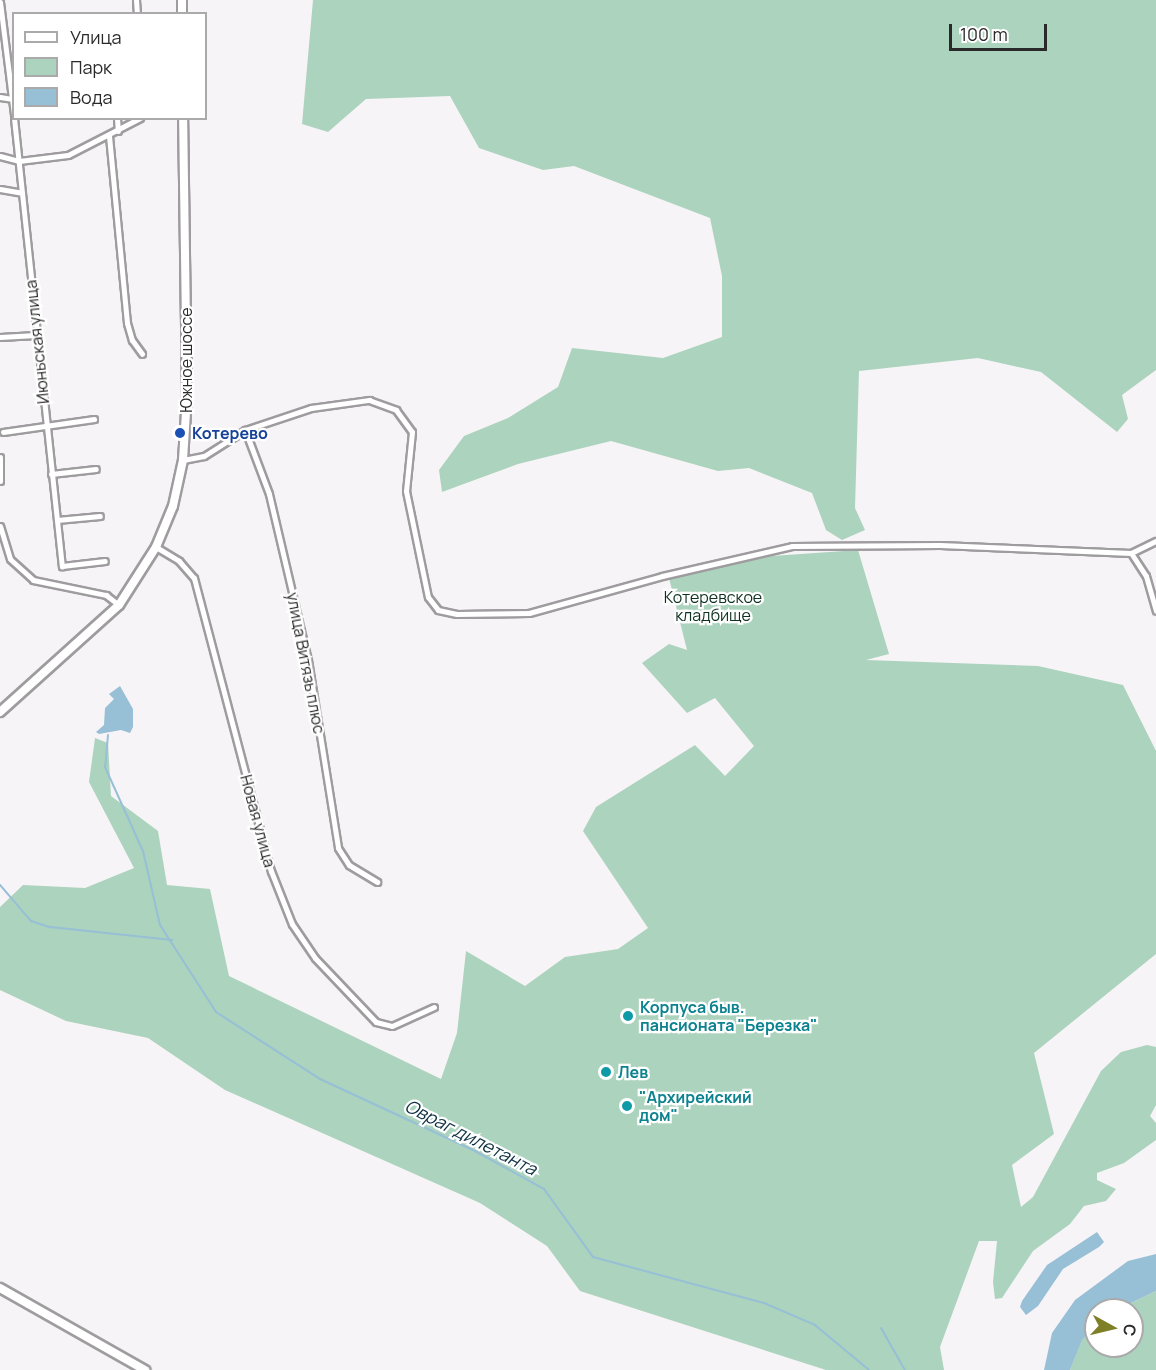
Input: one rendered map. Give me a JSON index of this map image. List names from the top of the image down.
{
  "streets": {
    "main road": ["Южное шоссе"],
    "street": ["Июньская улица", "улица Витязь плюс", "Новая улица"]
  },
  "crossings": [
    ["Южное шоссе", "Новая улица"]
  ],
  "water": ["Овраг дилетанта"],
  "parks": ["Котеревское кладбище"],
  "places": [
    "Котерево",
    "Корпуса быв. пансионата \"Березка\"",
    "Лев",
    "\"Архирейский дом\""
  ],
  "legend": ["Улица", "Парк", "Вода"],
  "scale_bar": "100 m",
  "north": "right"
}
